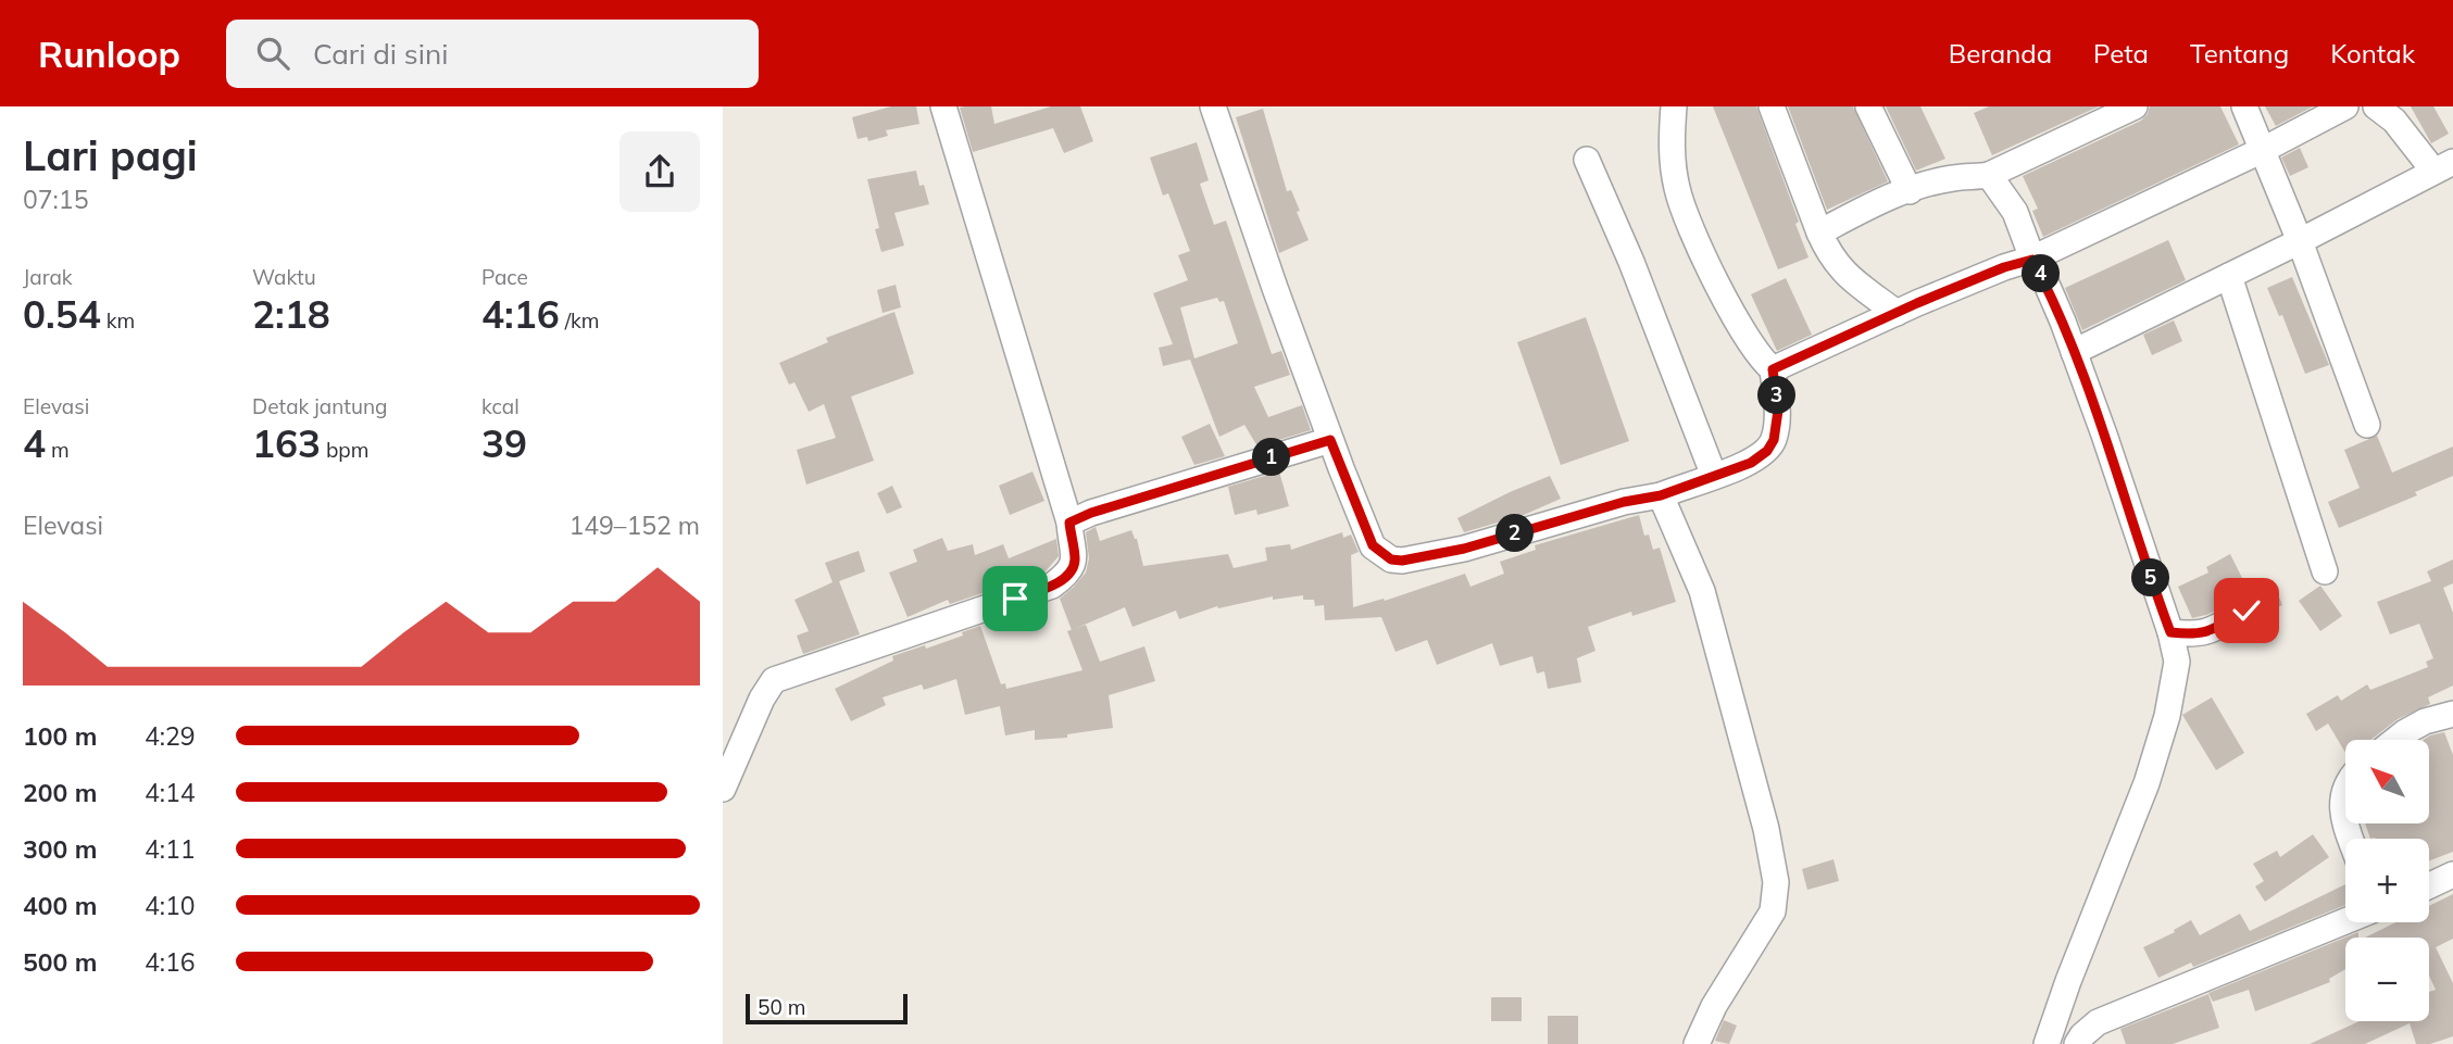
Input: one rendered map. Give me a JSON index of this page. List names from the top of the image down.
{
  "scale_bar": "50 m",
  "north": "top left",
  "page": {
    "header": "Runloop",
    "search": "Cari di sini",
    "nav": [
      "Beranda",
      "Peta",
      "Tentang",
      "Kontak"
    ],
    "heading": ["Lari pagi", "07:15"],
    "stats": [
      ["Jarak", "0.54 km"],
      ["Waktu", "2:18"],
      ["Pace", "4:16 /km"],
      ["Elevasi", "4 m"],
      ["Detak jantung", "163 bpm"],
      ["kcal", "39"]
    ],
    "pins": [
      "4",
      "3",
      "1",
      "2",
      "5"
    ],
    "chart": ["Elevasi", "149–152 m"],
    "list": [
      {
        "name": "100 m",
        "note": "4:29"
      },
      {
        "name": "200 m",
        "note": "4:14"
      },
      {
        "name": "300 m",
        "note": "4:11"
      },
      {
        "name": "400 m",
        "note": "4:10"
      },
      {
        "name": "500 m",
        "note": "4:16"
      }
    ],
    "map_buttons": ["+", "−"],
    "scale": "50 m"
  }
}
